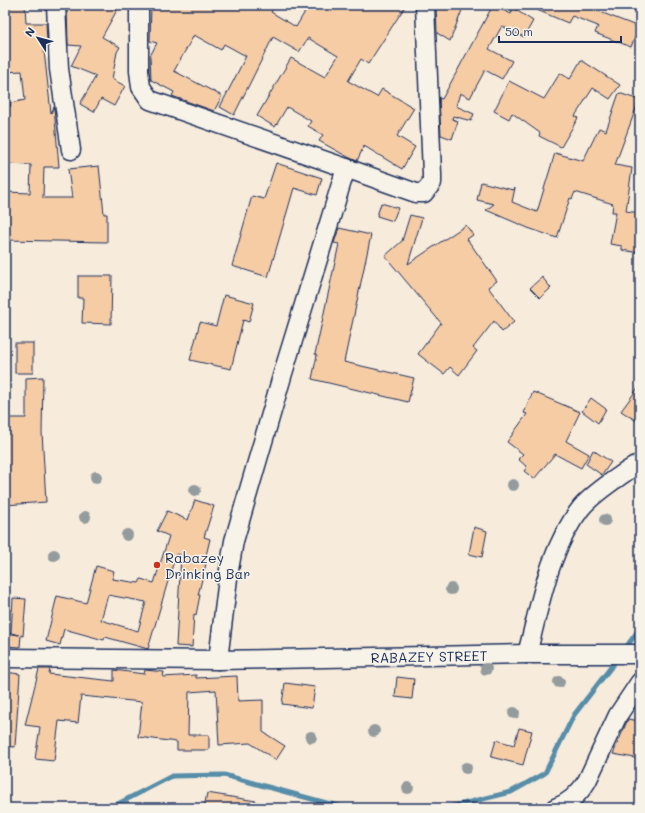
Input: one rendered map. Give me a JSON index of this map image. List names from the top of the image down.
{
  "streets": {
    "street": ["RABAZEY STREET"]
  },
  "places": ["Rabazey Drinking Bar"],
  "scale_bar": "50 m",
  "north": "top left"
}
